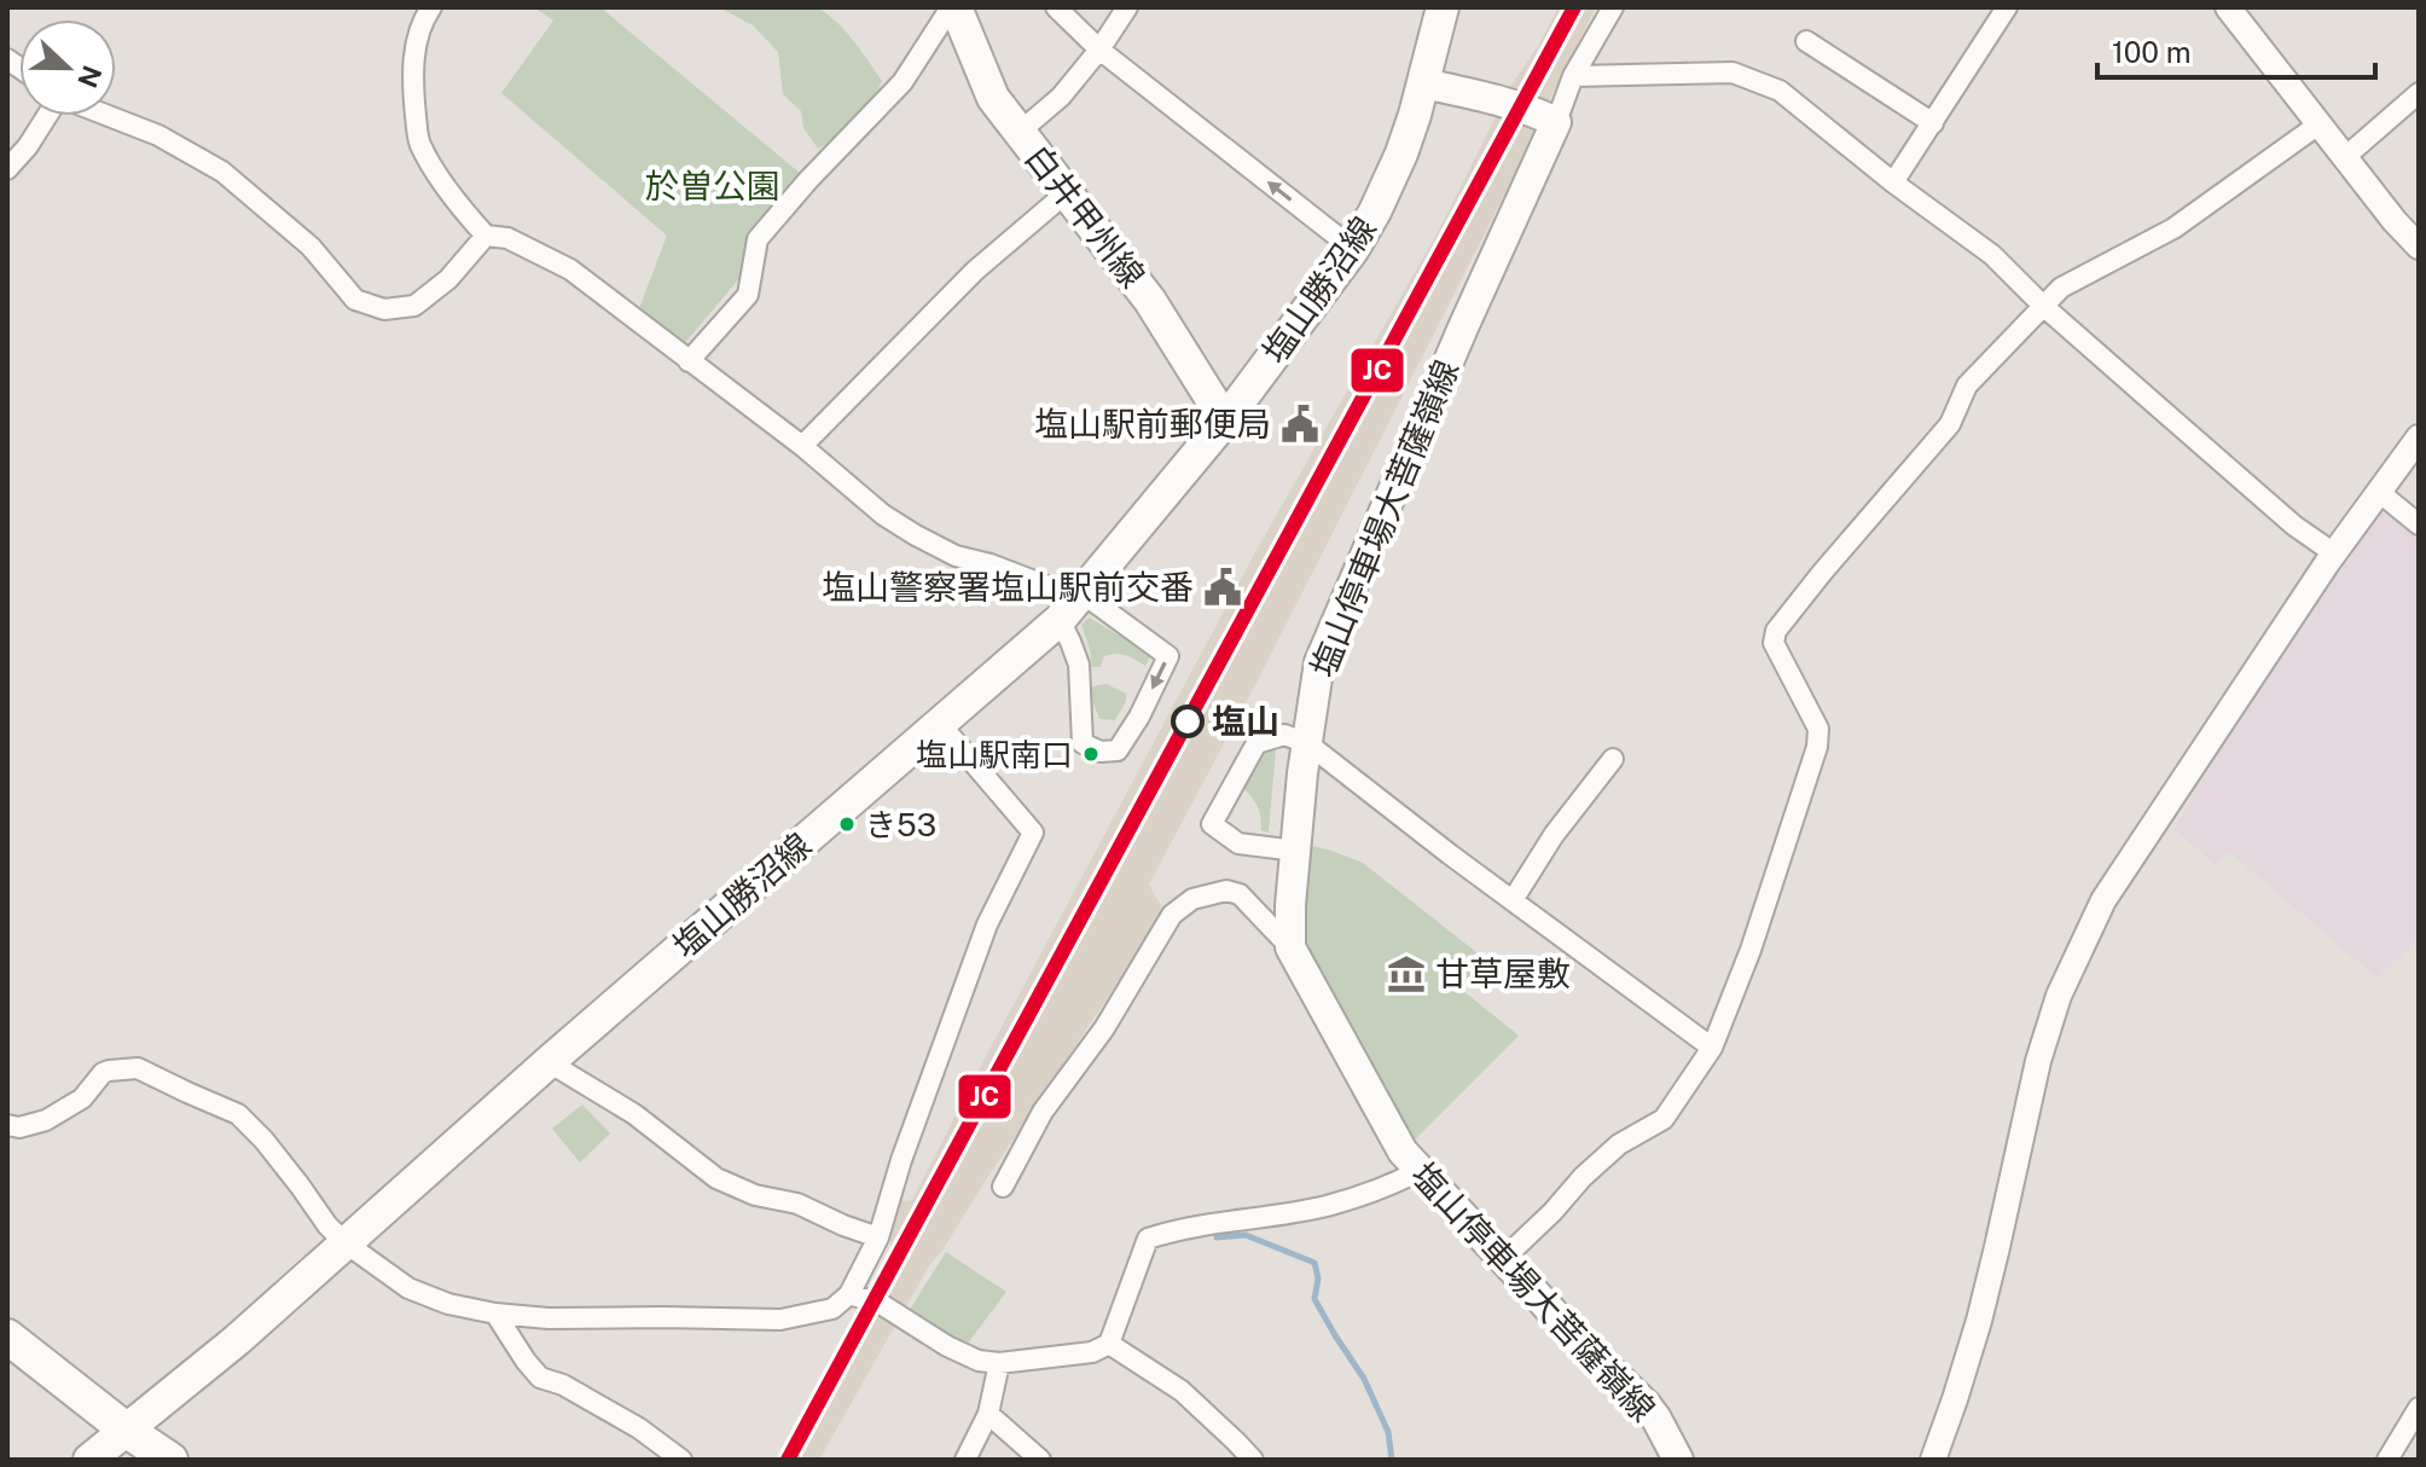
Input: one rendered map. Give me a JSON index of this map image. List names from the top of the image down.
{
  "streets": {
    "main road": ["白井甲州線", "塩山勝沼線", "塩山停車場大菩薩嶺線"]
  },
  "crossings": [
    ["白井甲州線", "塩山勝沼線"]
  ],
  "parks": ["於曽公園"],
  "places": {
    "public building": ["塩山駅前郵便局", "塩山警察署塩山駅前交番"],
    "other": ["塩山", "塩山駅南口", "き53"],
    "museum": ["甘草屋敷"]
  },
  "lines": ["transit line JC"],
  "scale_bar": "100 m",
  "north": "right"
}
